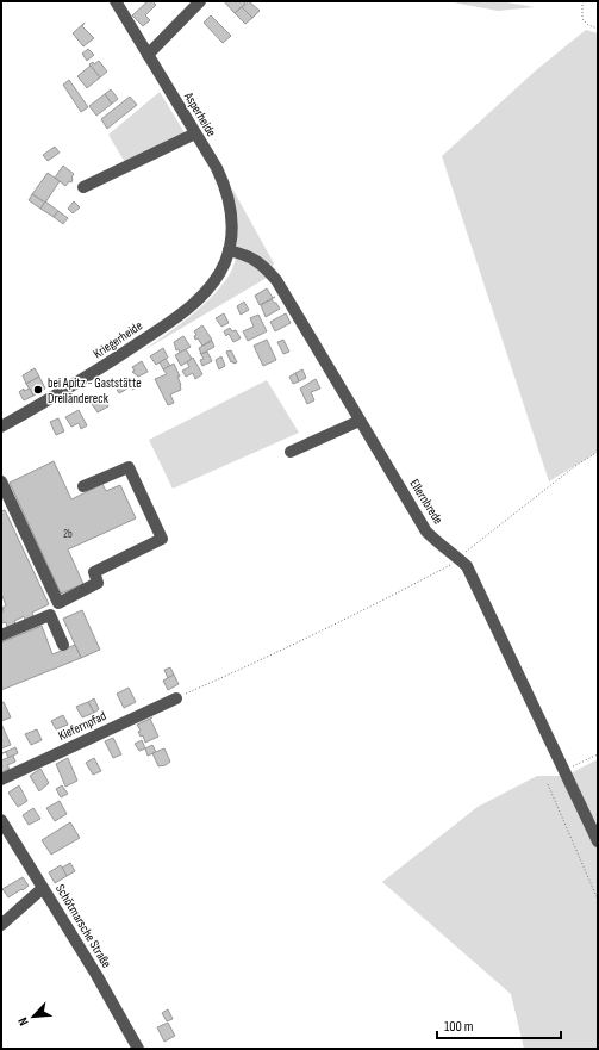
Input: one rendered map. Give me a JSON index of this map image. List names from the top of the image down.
{
  "streets": {
    "street": [
      "Asperheide",
      "Kriegerheide",
      "Ellernbrede",
      "Kiefernpfad",
      "Schötmarsche Straße"
    ]
  },
  "crossings": [
    ["Asperheide", "Kriegerheide"],
    ["Asperheide", "Ellernbrede"],
    ["Kriegerheide", "Ellernbrede"]
  ],
  "places": ["bei Apitz - Gaststätte Dreiländereck"],
  "house_numbers": ["2b"],
  "scale_bar": "100 m",
  "north": "bottom left"
}
